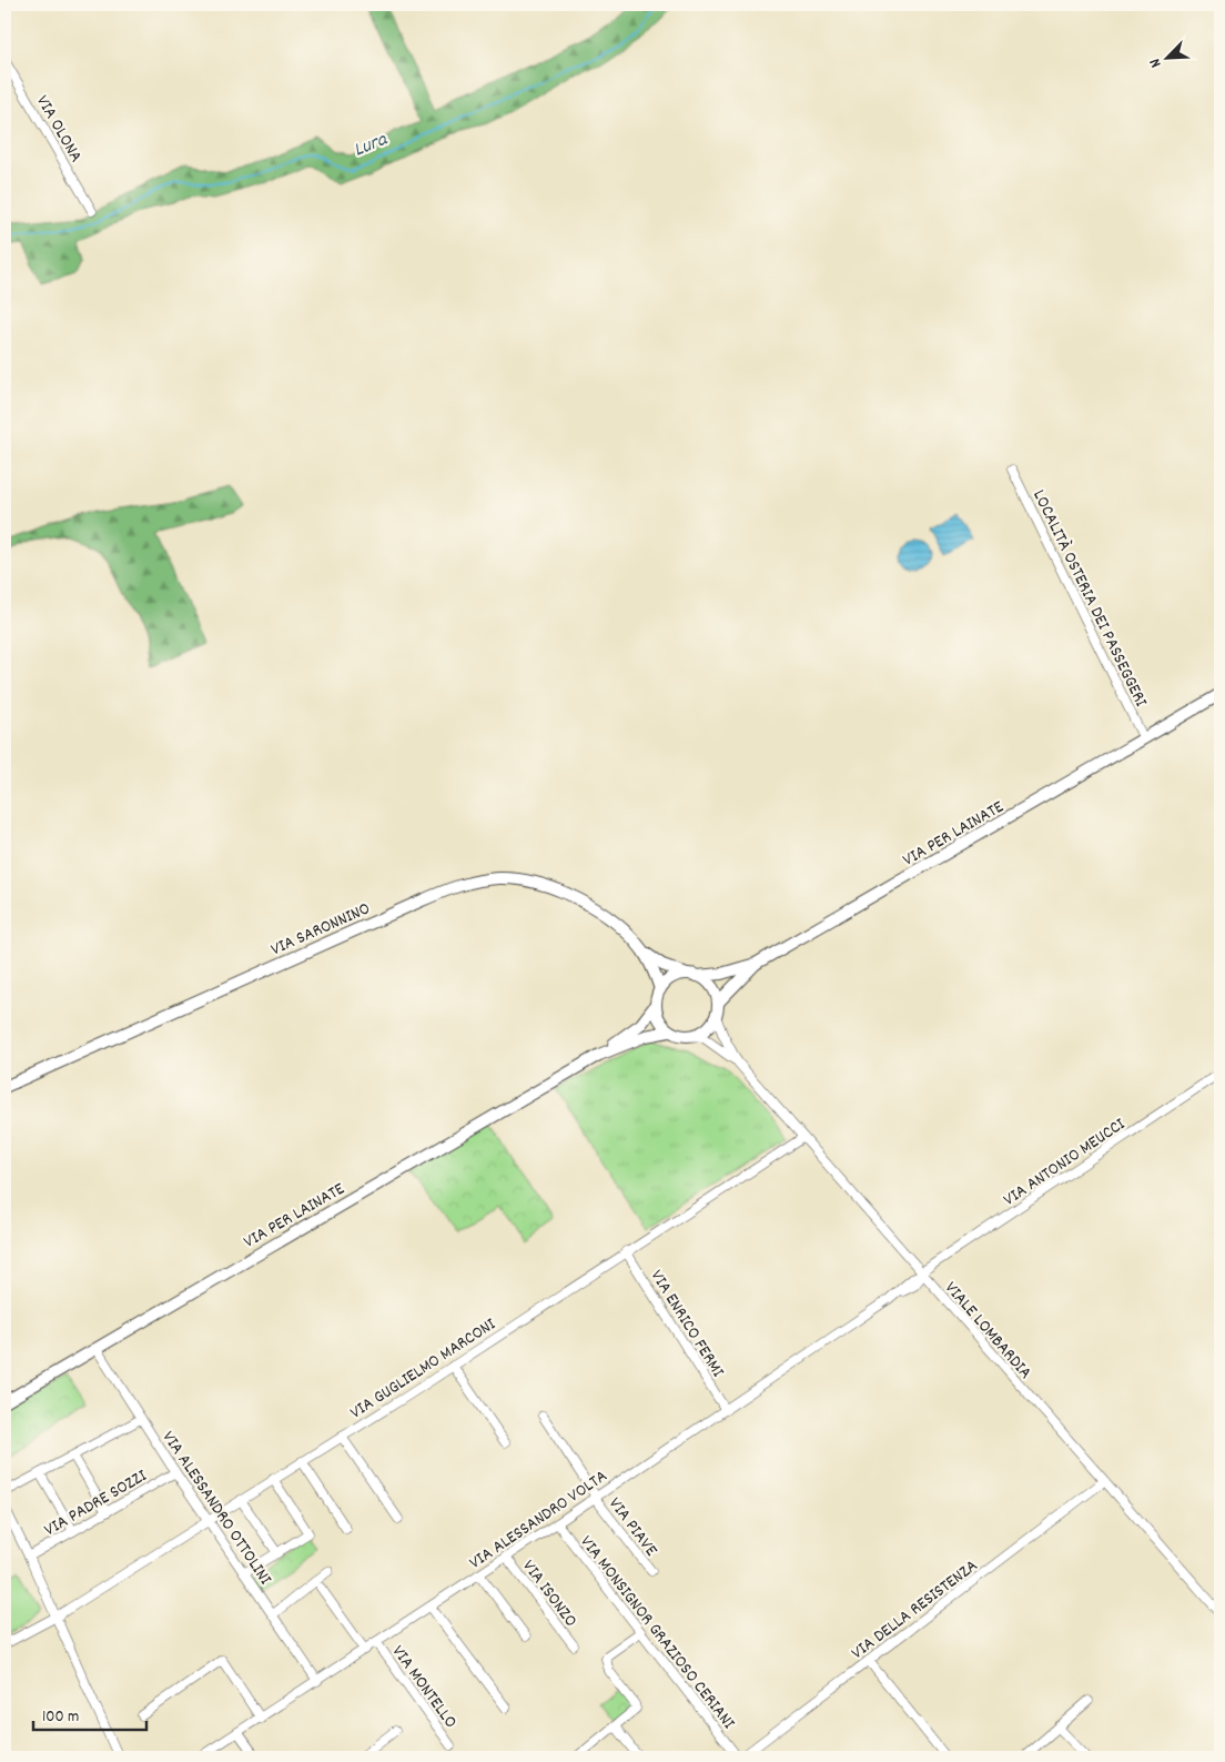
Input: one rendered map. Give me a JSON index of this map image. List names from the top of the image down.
{
  "streets": {
    "main road": ["VIA PER LAINATE", "VIA SARONNINO"],
    "street": [
      "VIA OLONA",
      "LOCALITÀ OSTERIA DEI PASSEGGERI",
      "VIA ANTONIO MEUCCI",
      "VIA ENRICO FERMI",
      "VIALE LOMBARDIA",
      "VIA GUGLIELMO MARCONI",
      "VIA PADRE SOZZI",
      "VIA ALESSANDRO OTTOLINI",
      "VIA ALESSANDRO VOLTA",
      "VIA PIAVE",
      "VIA ISONZO",
      "VIA DELLA RESISTENZA",
      "VIA MONSIGNOR GRAZIOSO CERIANI",
      "VIA MONTELLO"
    ]
  },
  "crossings": [
    ["LOCALITÀ OSTERIA DEI PASSEGGERI", "VIA PER LAINATE"],
    ["VIA PER LAINATE", "VIA SARONNINO"],
    ["VIA PER LAINATE", "VIALE LOMBARDIA"],
    ["VIA PER LAINATE", "VIA ALESSANDRO OTTOLINI"],
    ["VIA SARONNINO", "VIALE LOMBARDIA"],
    ["VIA ANTONIO MEUCCI", "VIALE LOMBARDIA"],
    ["VIA ANTONIO MEUCCI", "VIA ALESSANDRO VOLTA"],
    ["VIA ENRICO FERMI", "VIA GUGLIELMO MARCONI"],
    ["VIA ENRICO FERMI", "VIA ALESSANDRO VOLTA"],
    ["VIALE LOMBARDIA", "VIA GUGLIELMO MARCONI"],
    ["VIALE LOMBARDIA", "VIA ALESSANDRO VOLTA"],
    ["VIALE LOMBARDIA", "VIA DELLA RESISTENZA"],
    ["VIA GUGLIELMO MARCONI", "VIA ALESSANDRO OTTOLINI"],
    ["VIA PADRE SOZZI", "VIA ALESSANDRO OTTOLINI"],
    ["VIA ALESSANDRO OTTOLINI", "VIA ALESSANDRO VOLTA"],
    ["VIA ALESSANDRO VOLTA", "VIA PIAVE"],
    ["VIA ALESSANDRO VOLTA", "VIA ISONZO"],
    ["VIA ALESSANDRO VOLTA", "VIA MONSIGNOR GRAZIOSO CERIANI"],
    ["VIA ALESSANDRO VOLTA", "VIA MONTELLO"],
    ["VIA DELLA RESISTENZA", "VIA MONSIGNOR GRAZIOSO CERIANI"]
  ],
  "water": ["Lura"],
  "scale_bar": "100 m",
  "north": "bottom left"
}
